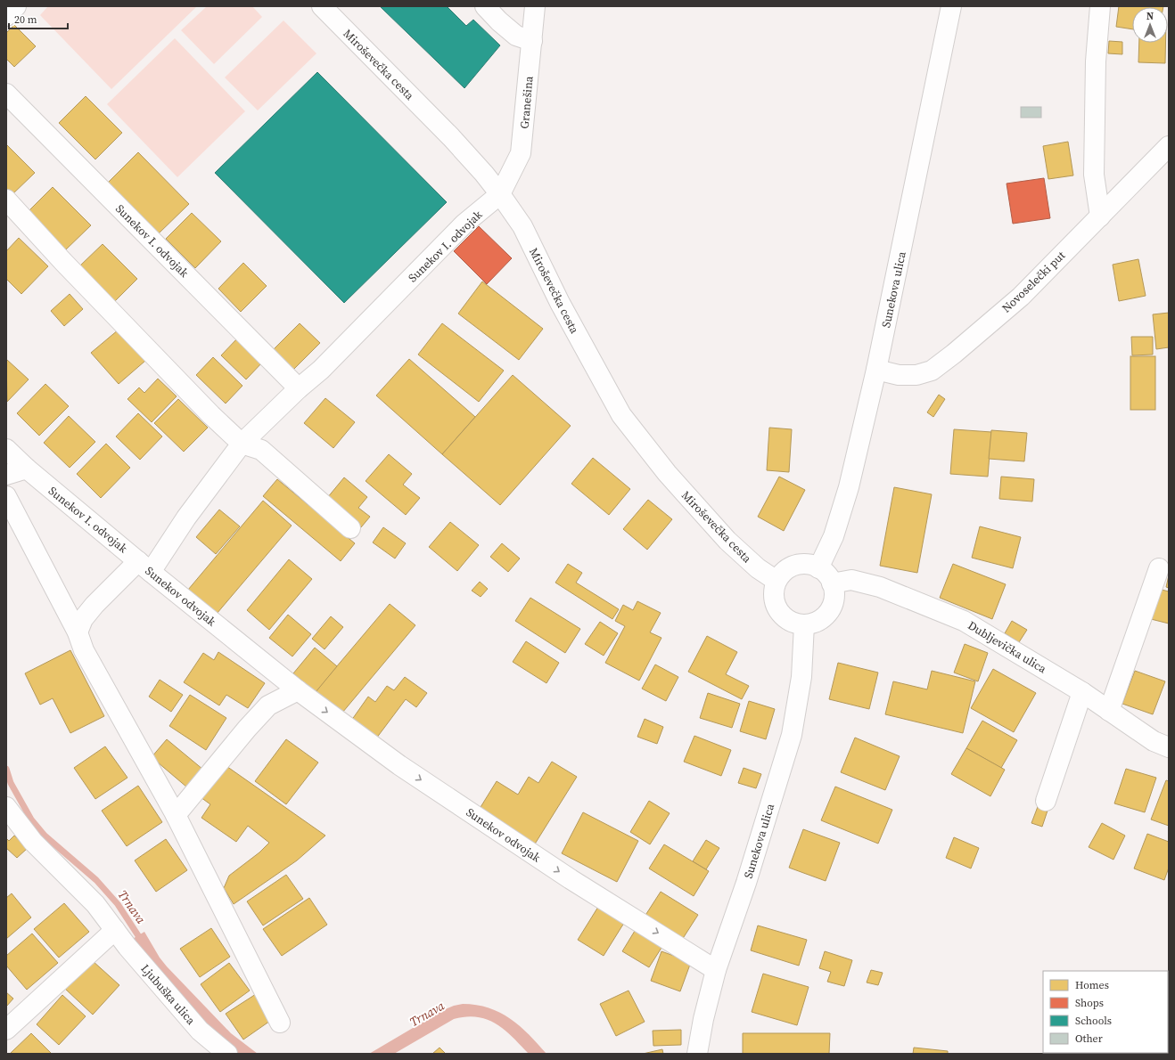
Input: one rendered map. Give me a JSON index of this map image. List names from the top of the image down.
{
  "streets": {
    "street": [
      "Miroševečka cesta",
      "Granešina",
      "Sunekov I. odvojak",
      "Novoselečki put",
      "Sunekova ulica",
      "Sunekov odvojak",
      "Dubljevička ulica",
      "Ljubuška ulica"
    ]
  },
  "crossings": [
    ["Miroševečka cesta", "Granešina"],
    ["Miroševečka cesta", "Sunekov I. odvojak"],
    ["Miroševečka cesta", "Sunekova ulica"],
    ["Miroševečka cesta", "Dubljevička ulica"],
    ["Granešina", "Sunekov I. odvojak"],
    ["Sunekov I. odvojak", "Sunekov odvojak"],
    ["Novoselečki put", "Sunekova ulica"],
    ["Sunekova ulica", "Sunekov odvojak"],
    ["Sunekova ulica", "Dubljevička ulica"]
  ],
  "one_way": ["Sunekov odvojak"],
  "water": ["Trnava"],
  "legend": [
    "Homes",
    "Shops",
    "Schools",
    "Other"
  ],
  "scale_bar": "20 m",
  "north": "top"
}
